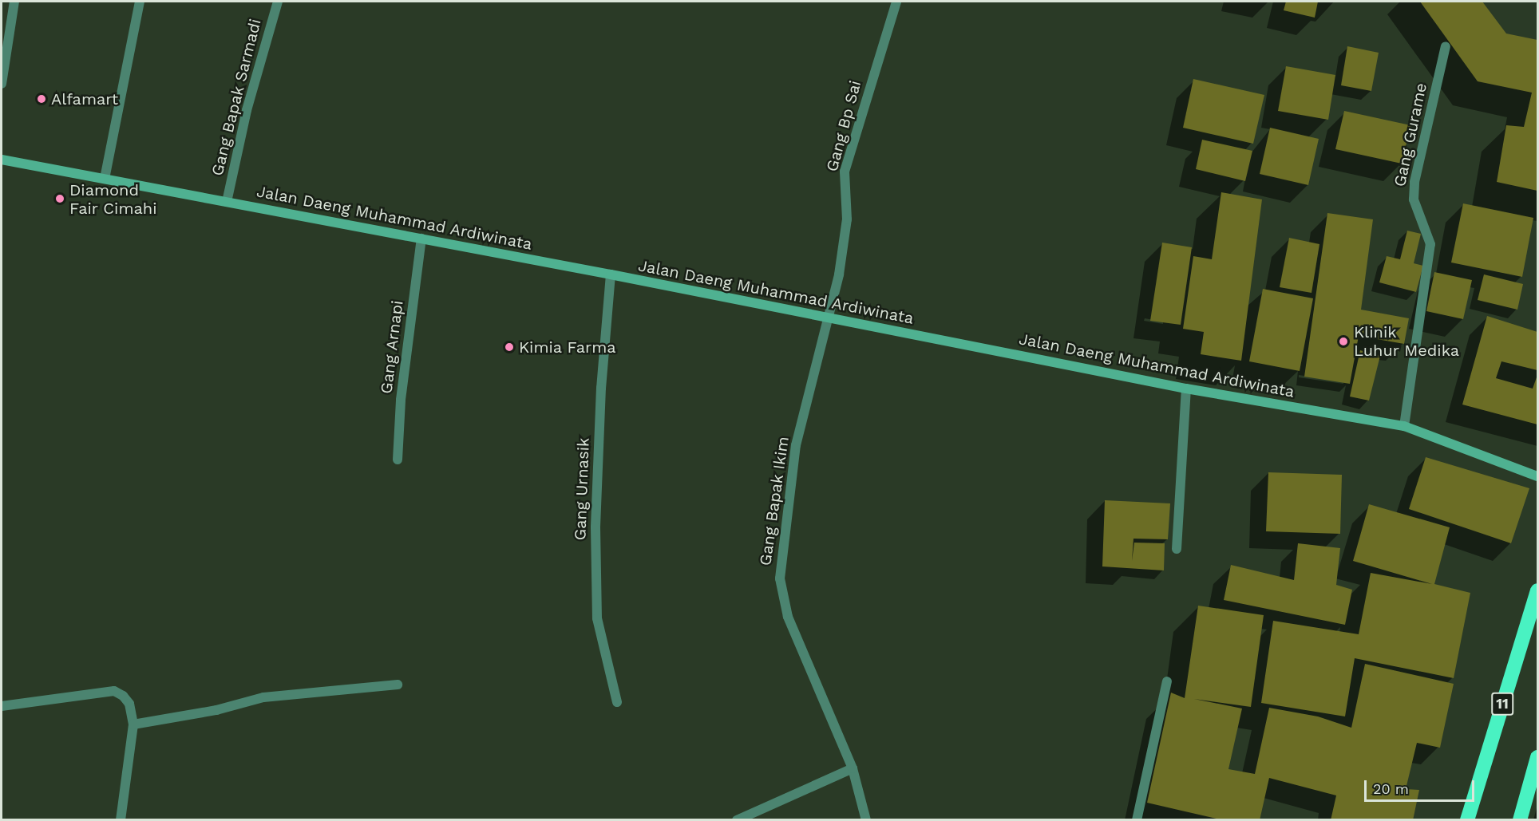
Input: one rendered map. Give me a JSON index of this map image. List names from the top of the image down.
{
  "streets": {
    "highway": ["11"],
    "main road": ["Jalan Daeng Muhammad Ardiwinata"],
    "street": [
      "Gang Bapak Sarmadi",
      "Gang Bp Sai",
      "Gang Gurame",
      "Gang Arnapi",
      "Gang Urnasik",
      "Gang Bapak Ikim"
    ]
  },
  "crossings": [
    ["Gang Bapak Sarmadi", "Jalan Daeng Muhammad Ardiwinata"],
    ["Gang Bp Sai", "Jalan Daeng Muhammad Ardiwinata"],
    ["Gang Bp Sai", "Gang Bapak Ikim"],
    ["Gang Gurame", "Jalan Daeng Muhammad Ardiwinata"],
    ["Jalan Daeng Muhammad Ardiwinata", "Gang Arnapi"],
    ["Jalan Daeng Muhammad Ardiwinata", "Gang Urnasik"],
    ["Jalan Daeng Muhammad Ardiwinata", "Gang Bapak Ikim"]
  ],
  "places": [
    "Alfamart",
    "Diamond Fair Cimahi",
    "Klinik Luhur Medika",
    "Kimia Farma"
  ],
  "scale_bar": "20 m"
}
